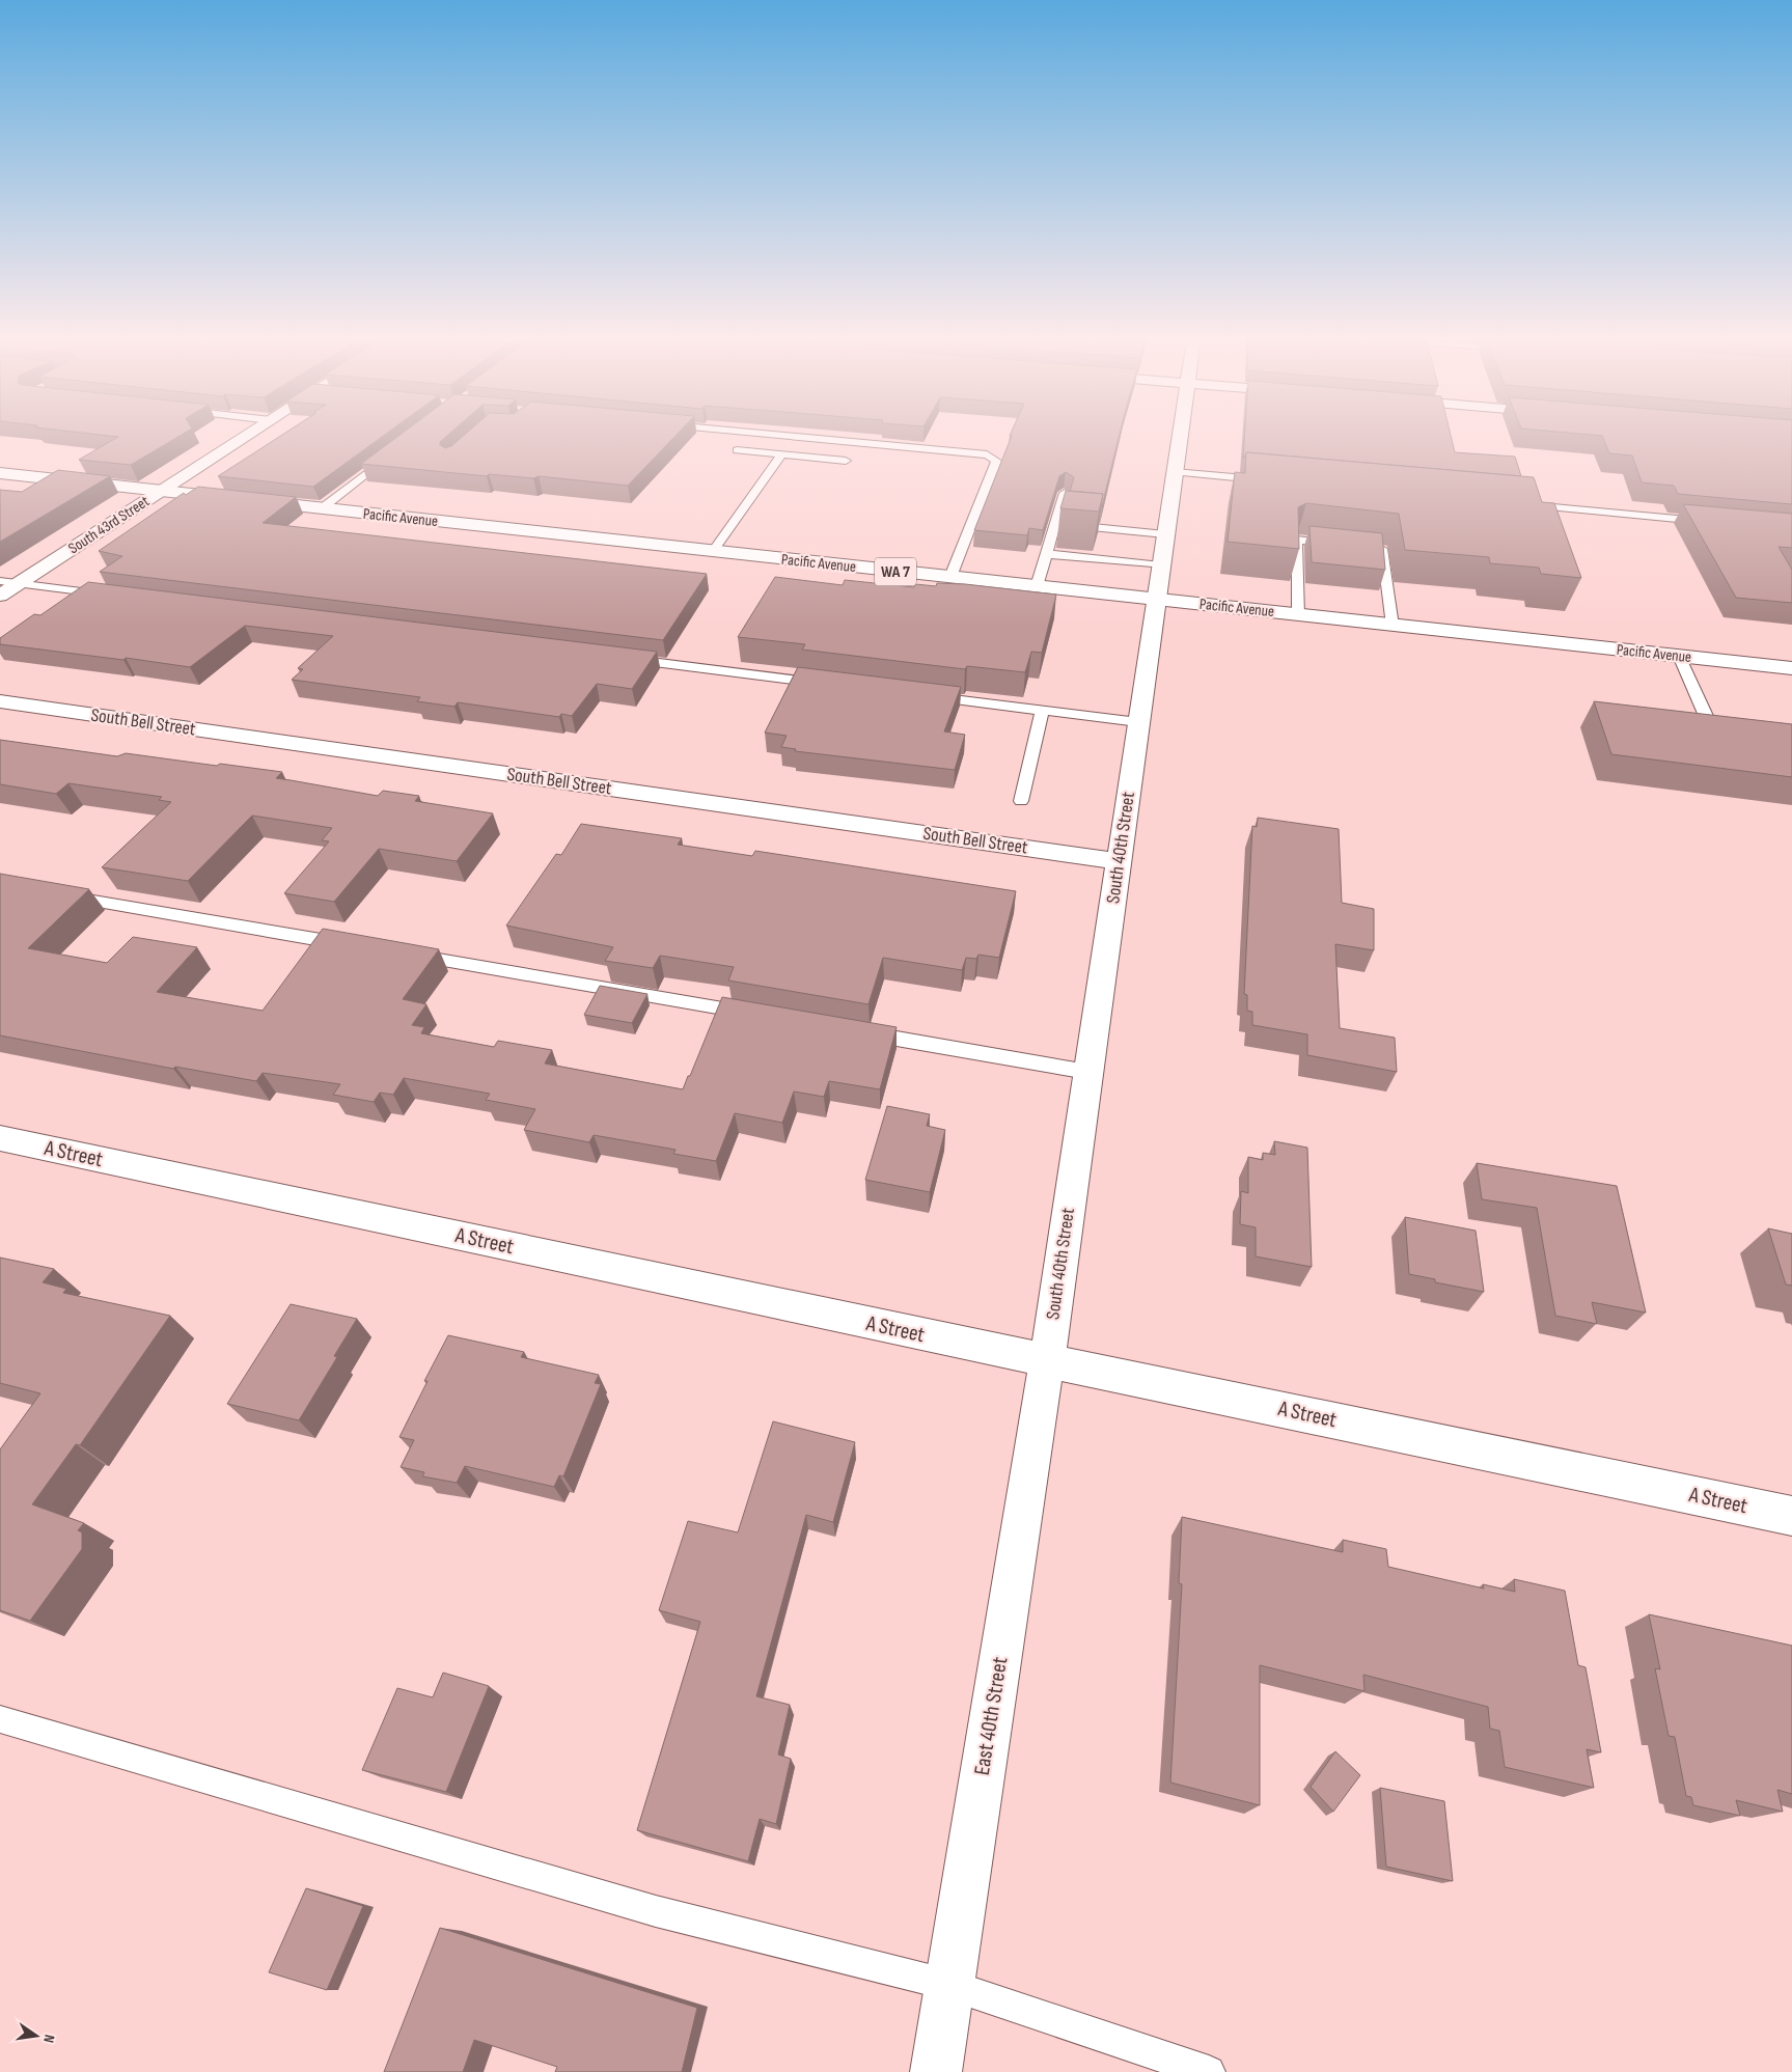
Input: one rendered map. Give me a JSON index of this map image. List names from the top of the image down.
{
  "streets": {
    "street": [
      "Pacific Avenue",
      "South 43rd Street",
      "WA 7",
      "South Bell Street",
      "South 40th Street",
      "A Street",
      "East 40th Street"
    ]
  },
  "crossings": [
    ["Pacific Avenue", "South 43rd Street"],
    ["Pacific Avenue", "South 40th Street"],
    ["South Bell Street", "South 40th Street"],
    ["South 40th Street", "A Street"],
    ["South 40th Street", "East 40th Street"],
    ["A Street", "East 40th Street"]
  ],
  "north": "right"
}
